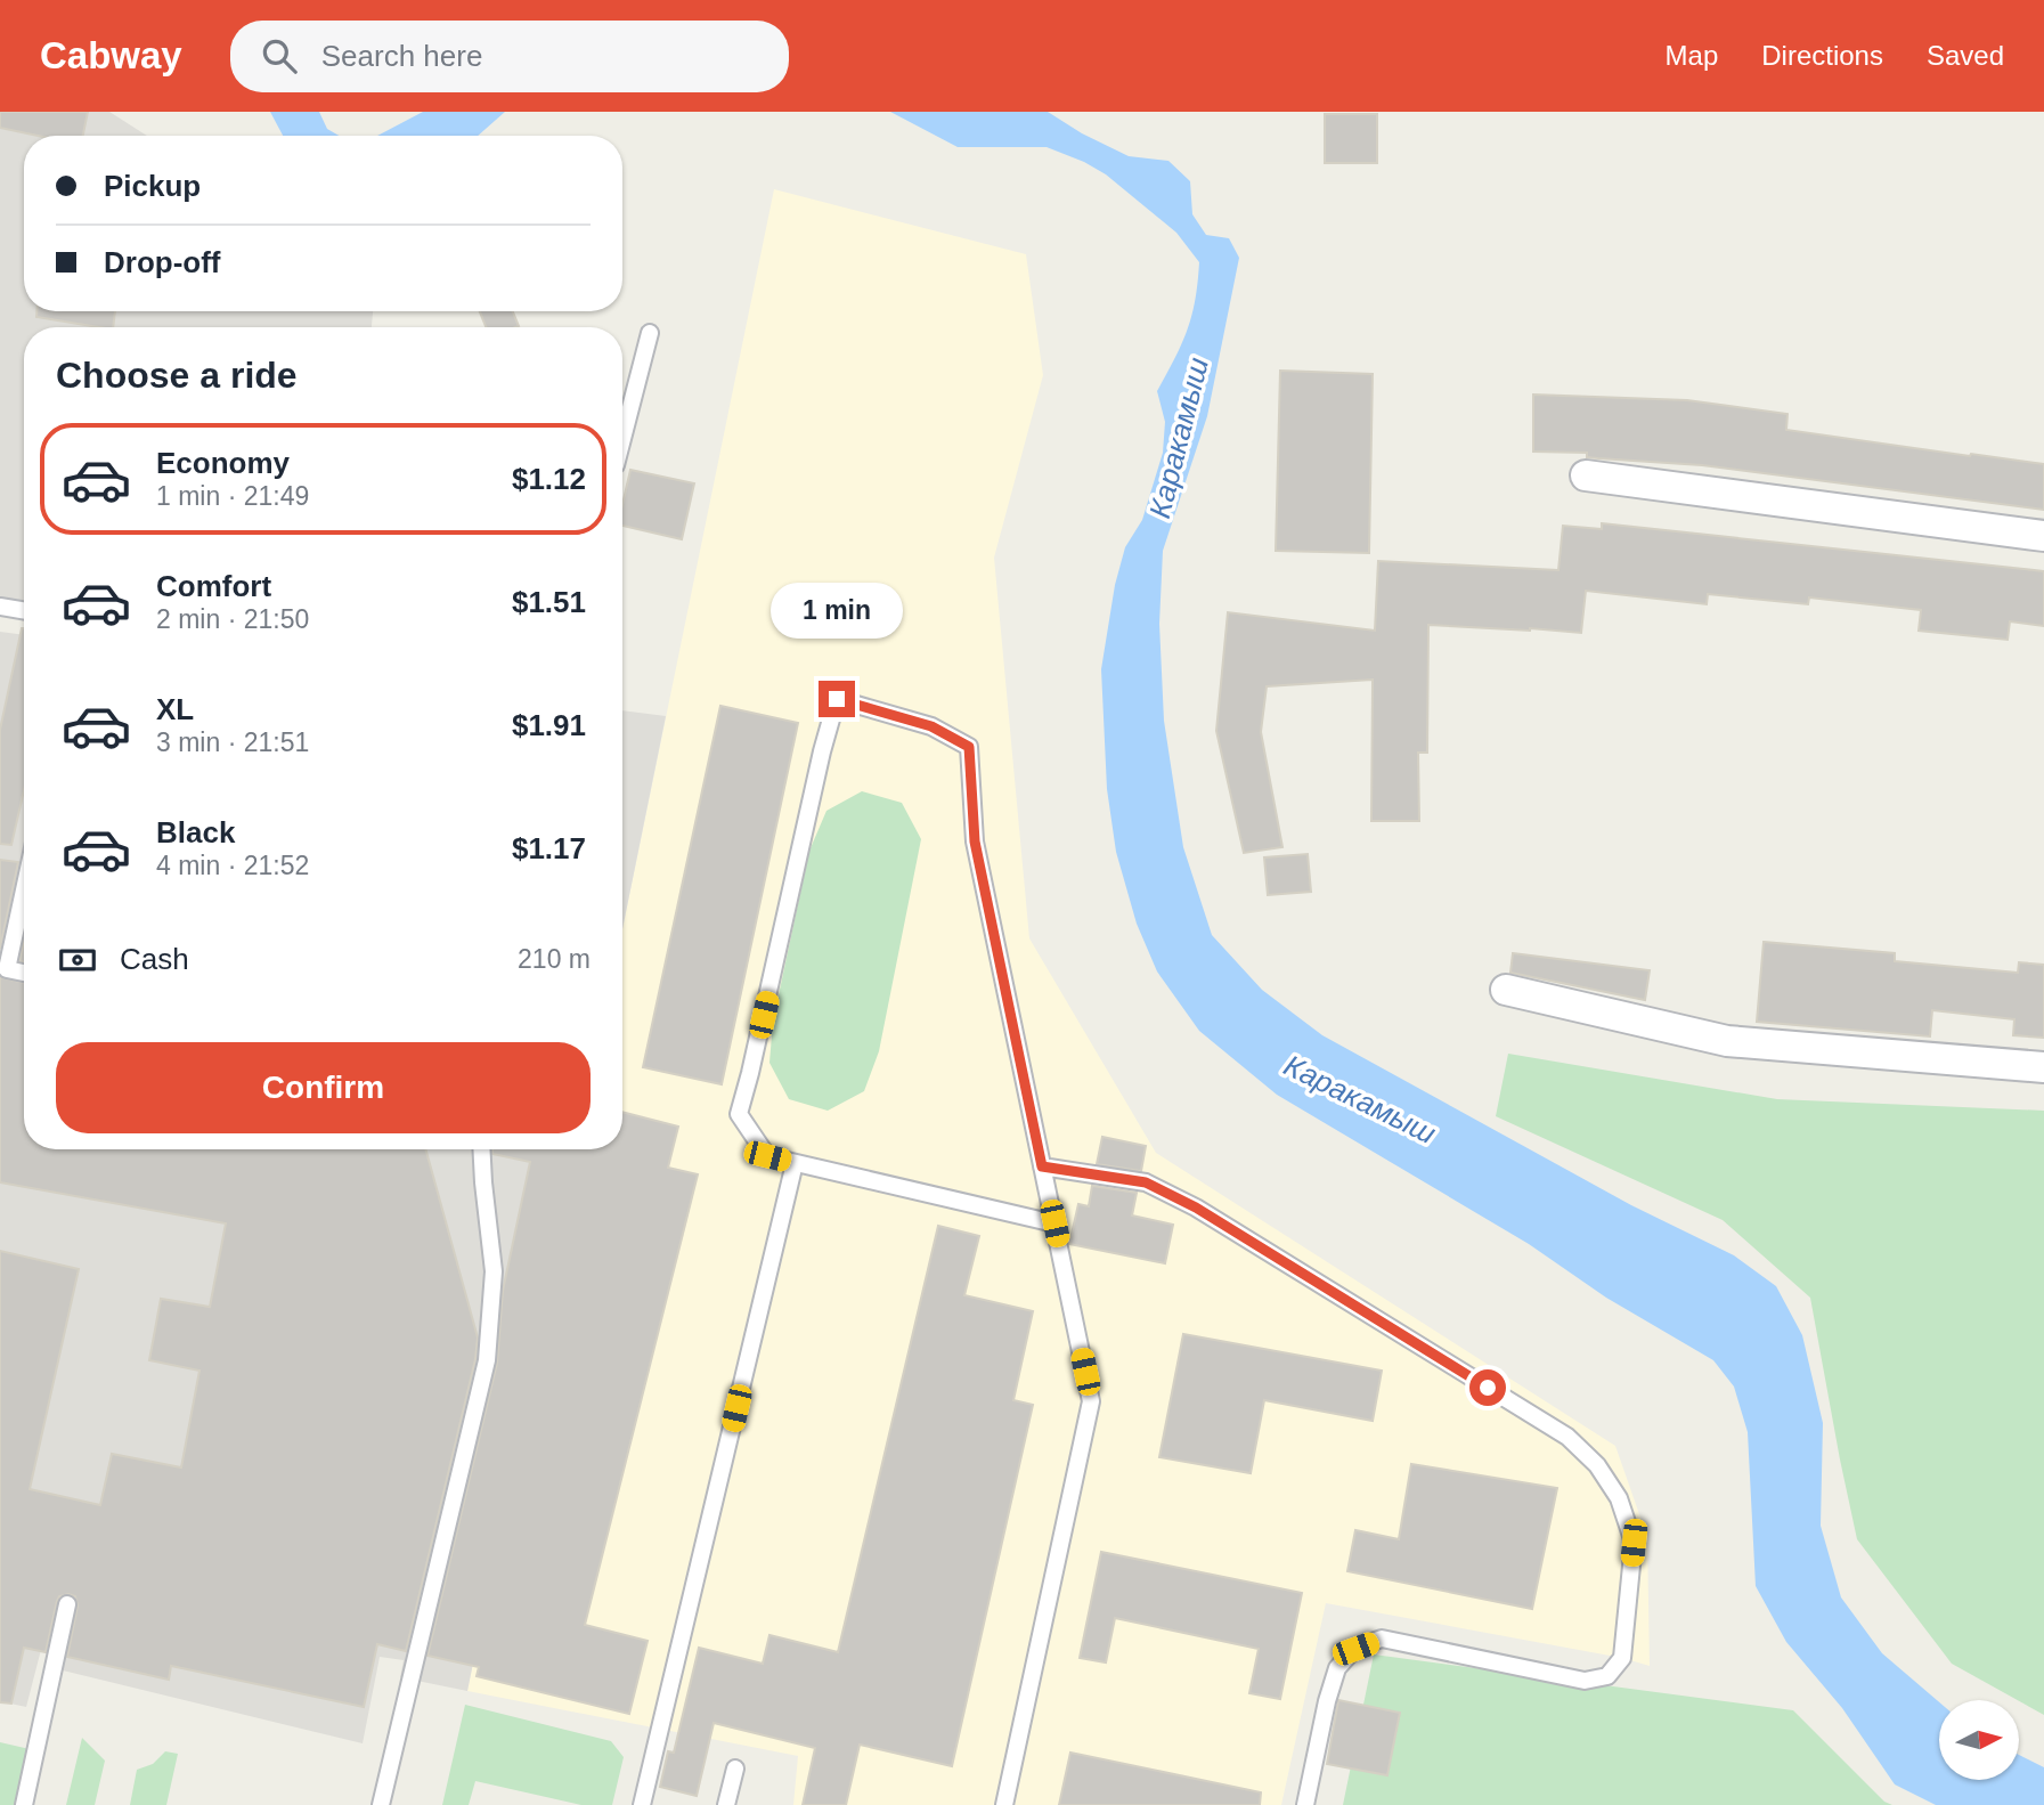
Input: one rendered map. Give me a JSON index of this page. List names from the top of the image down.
{
  "water": ["Каракамыш"],
  "north": "right",
  "page": {
    "header": "Cabway",
    "search": "Search here",
    "nav": ["Map", "Directions", "Saved"],
    "banner": ["Pickup", "Drop-off"],
    "heading": "Choose a ride",
    "list": [
      {
        "name": "Economy",
        "note": "1 min · 21:49",
        "value": "$1.12"
      },
      {
        "name": "Comfort",
        "note": "2 min · 21:50",
        "value": "$1.51"
      },
      {
        "name": "XL",
        "note": "3 min · 21:51",
        "value": "$1.91"
      },
      {
        "name": "Black",
        "note": "4 min · 21:52",
        "value": "$1.17"
      }
    ],
    "bubble": "1 min",
    "pay": ["Cash", "210 m"],
    "buttons": "Confirm"
  }
}
